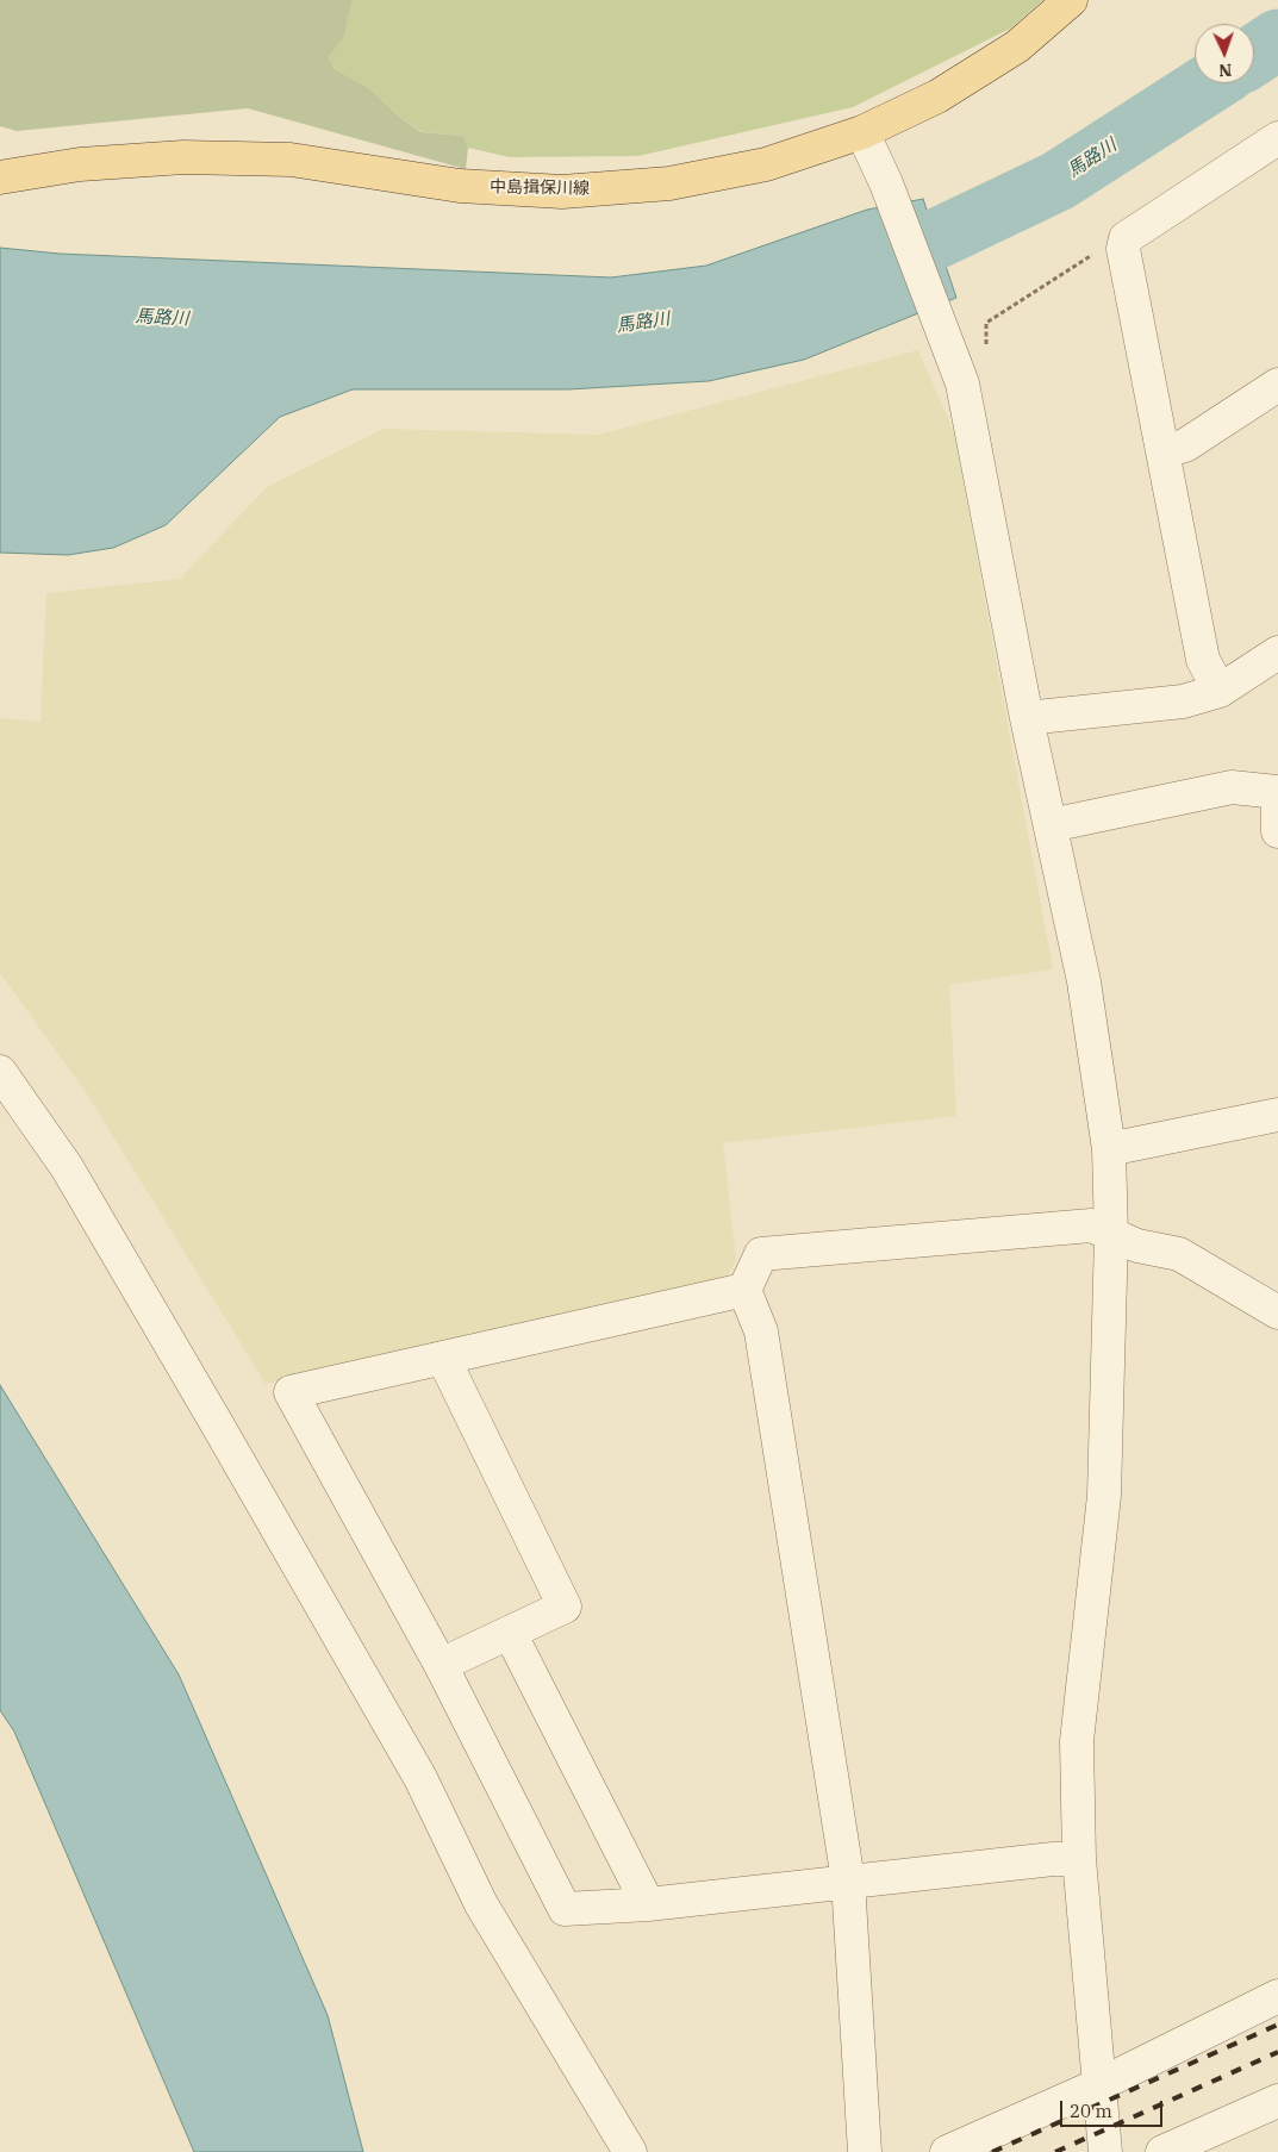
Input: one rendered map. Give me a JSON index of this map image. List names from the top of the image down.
{
  "streets": {
    "main road": ["中島揖保川線"]
  },
  "water": ["馬路川"],
  "scale_bar": "20 m",
  "north": "bottom"
}
